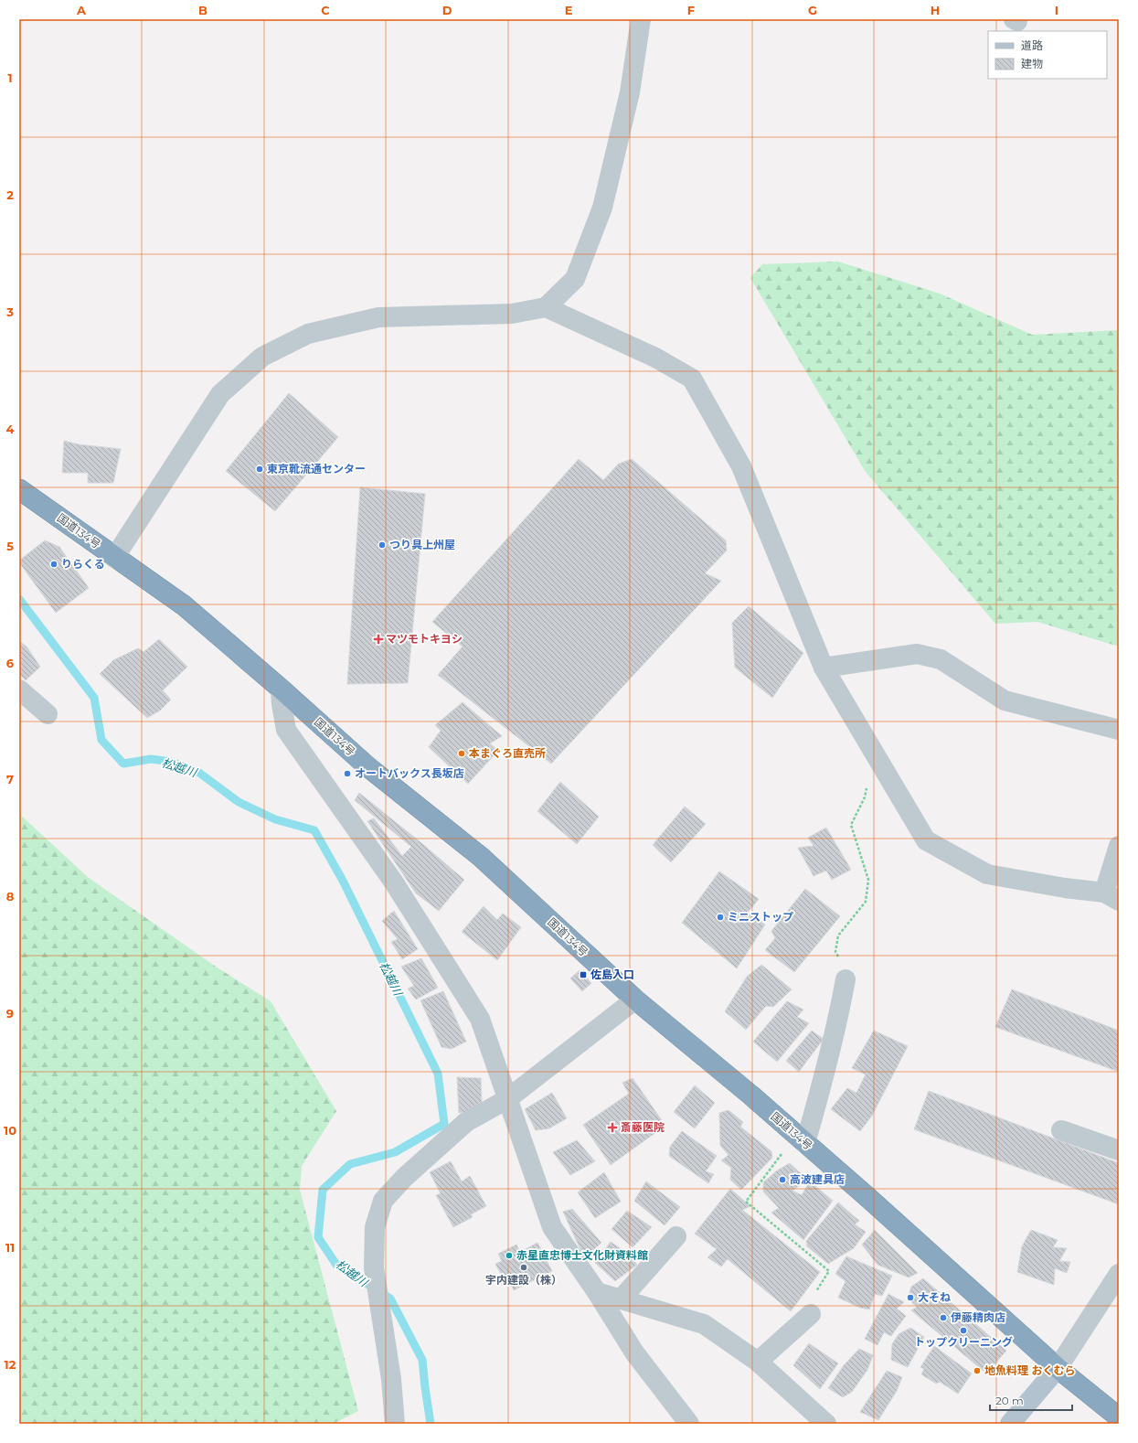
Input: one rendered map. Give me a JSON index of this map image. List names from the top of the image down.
{
  "streets": {
    "highway": ["国道134号"]
  },
  "water": ["松越川"],
  "places": {
    "other": [
      "東京靴流通センター",
      "つり具上州屋",
      "りらくる",
      "本まぐろ直売所",
      "オートバックス長坂店",
      "ミニストップ",
      "高波建具店",
      "赤星直忠博士文化財資料館",
      "宇内建設（株）",
      "大そね",
      "伊藤精肉店",
      "トップクリーニング",
      "地魚料理 おくむら"
    ],
    "health": ["マツモトキヨシ", "斎藤医院"],
    "transit": ["佐島入口"]
  },
  "legend": ["道路", "建物"],
  "scale_bar": "20 m",
  "grid": {
    "columns": [
      "A",
      "B",
      "C",
      "D",
      "E",
      "F",
      "G",
      "H",
      "I"
    ],
    "rows": [
      "1",
      "2",
      "3",
      "4",
      "5",
      "6",
      "7",
      "8",
      "9",
      "10",
      "11",
      "12"
    ]
  }
}
